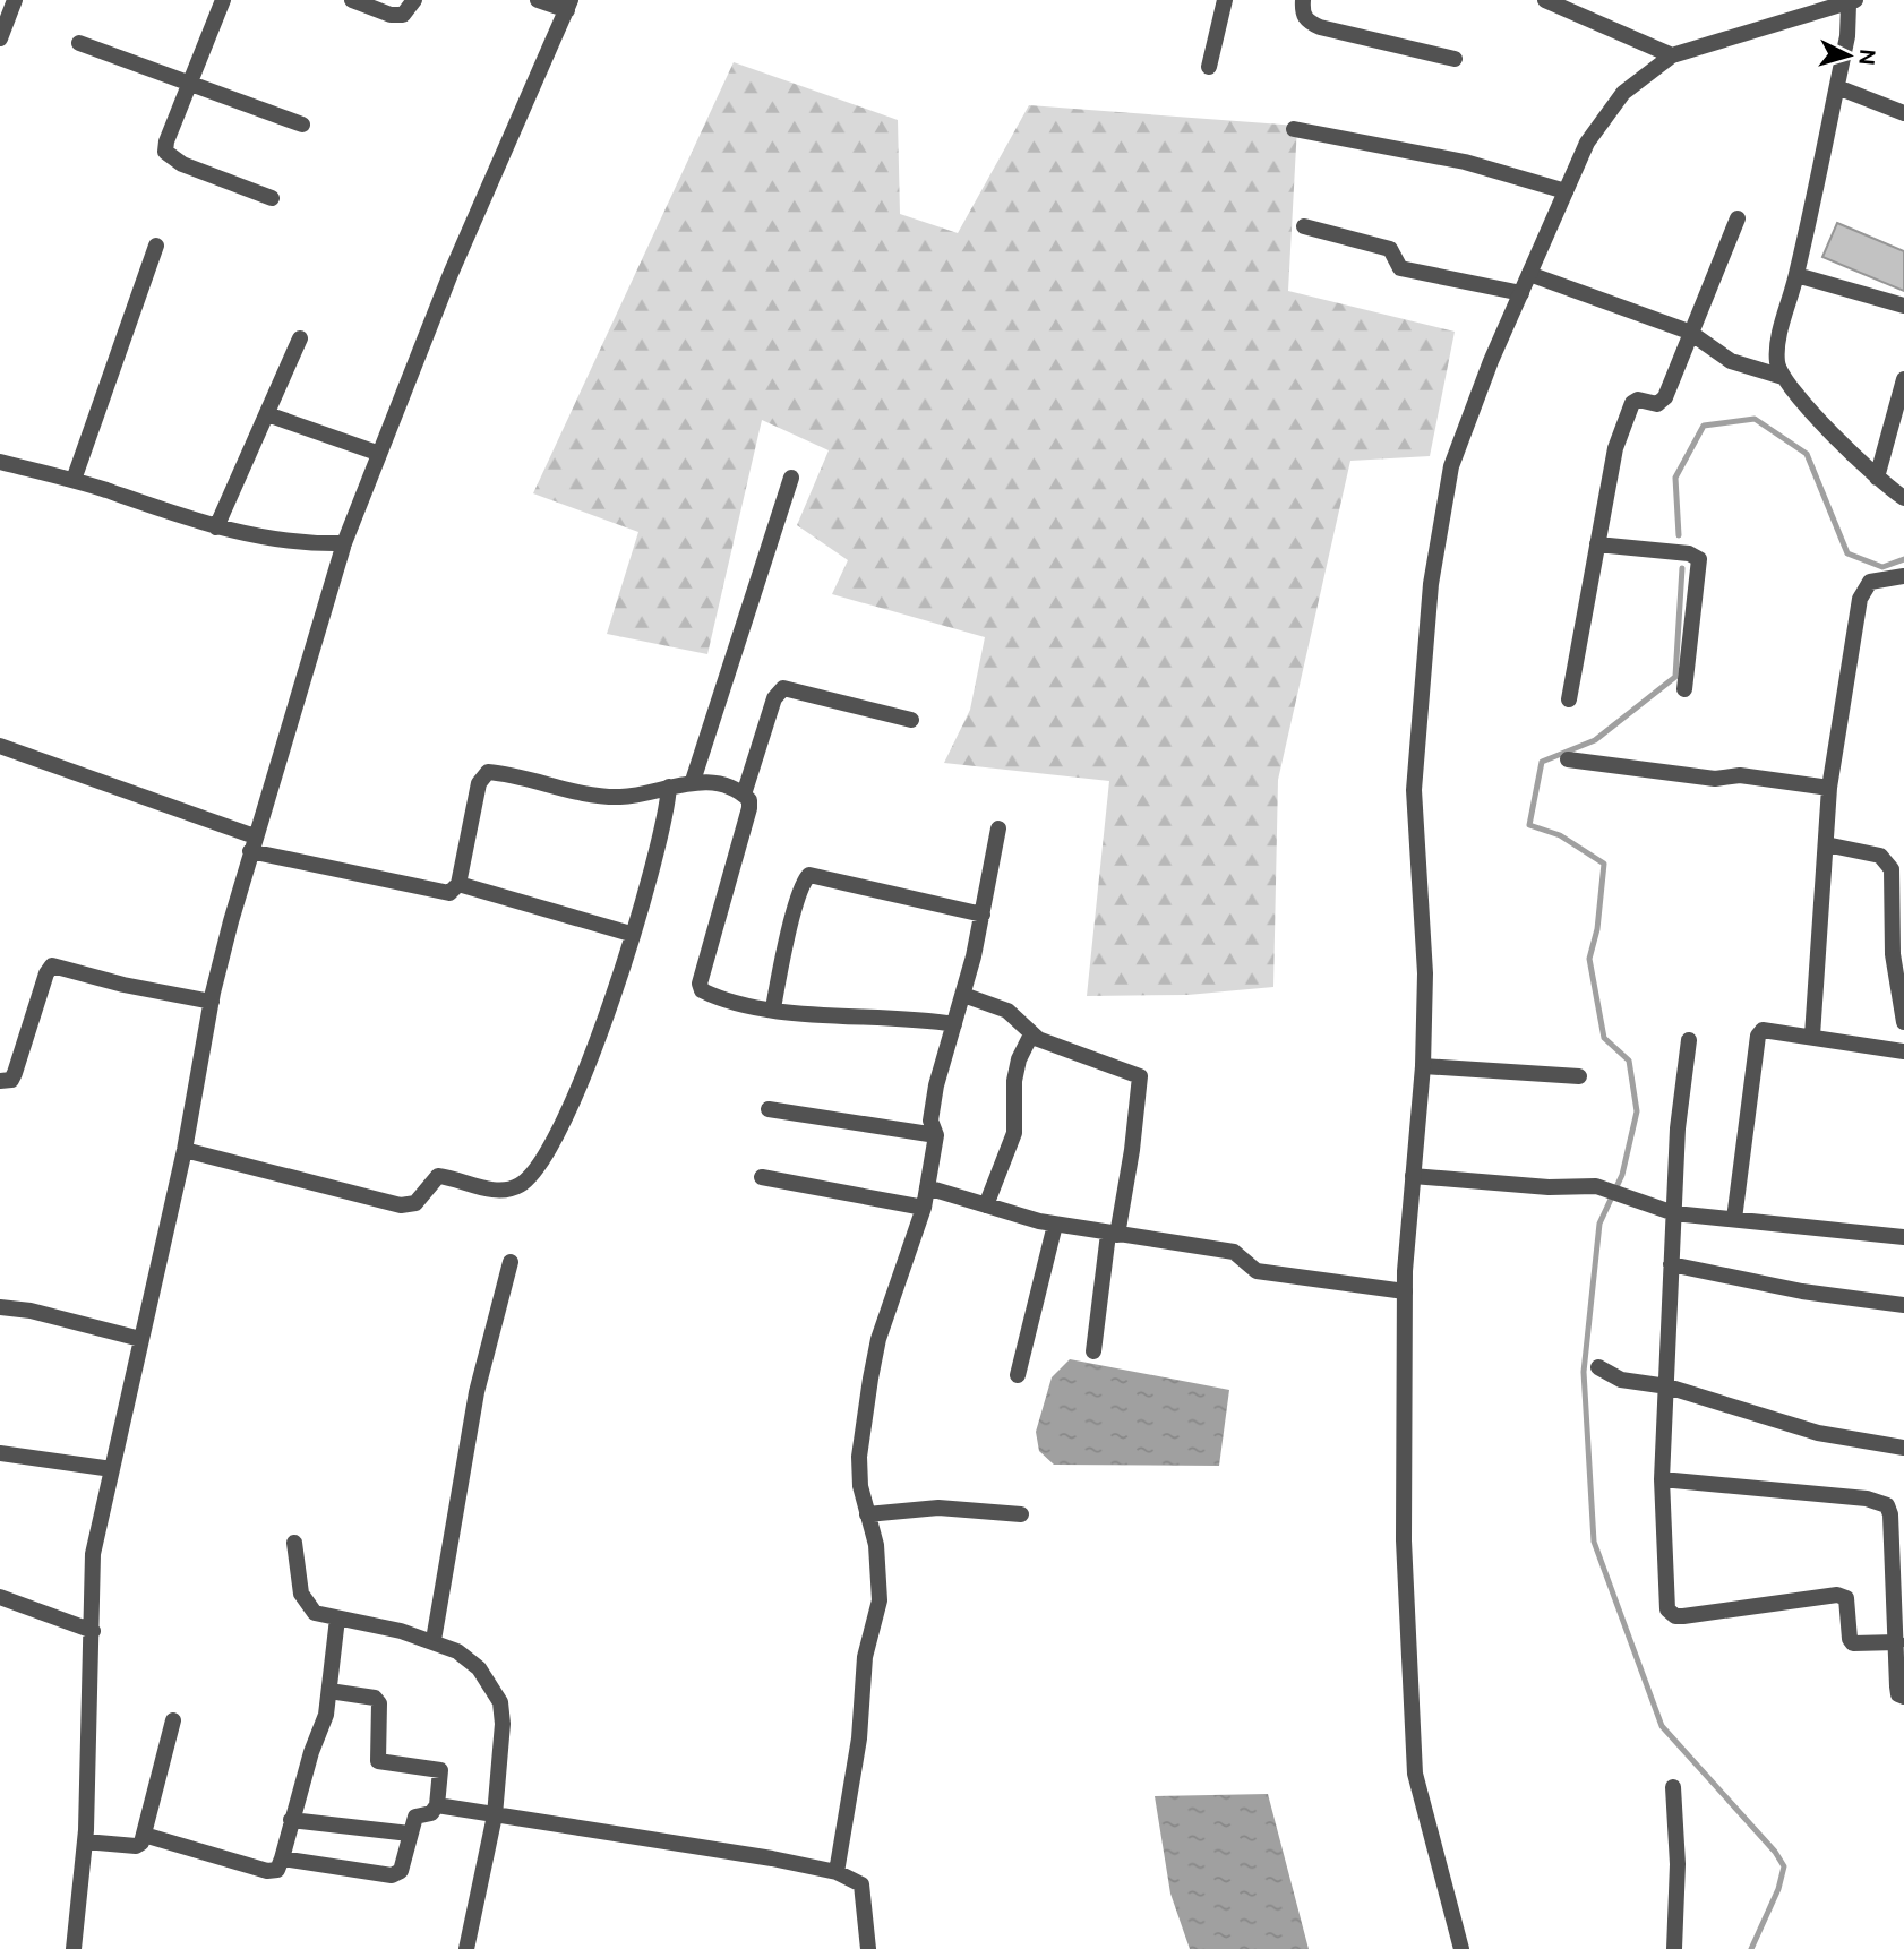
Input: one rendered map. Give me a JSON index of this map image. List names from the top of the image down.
{
  "north": "right"
}
